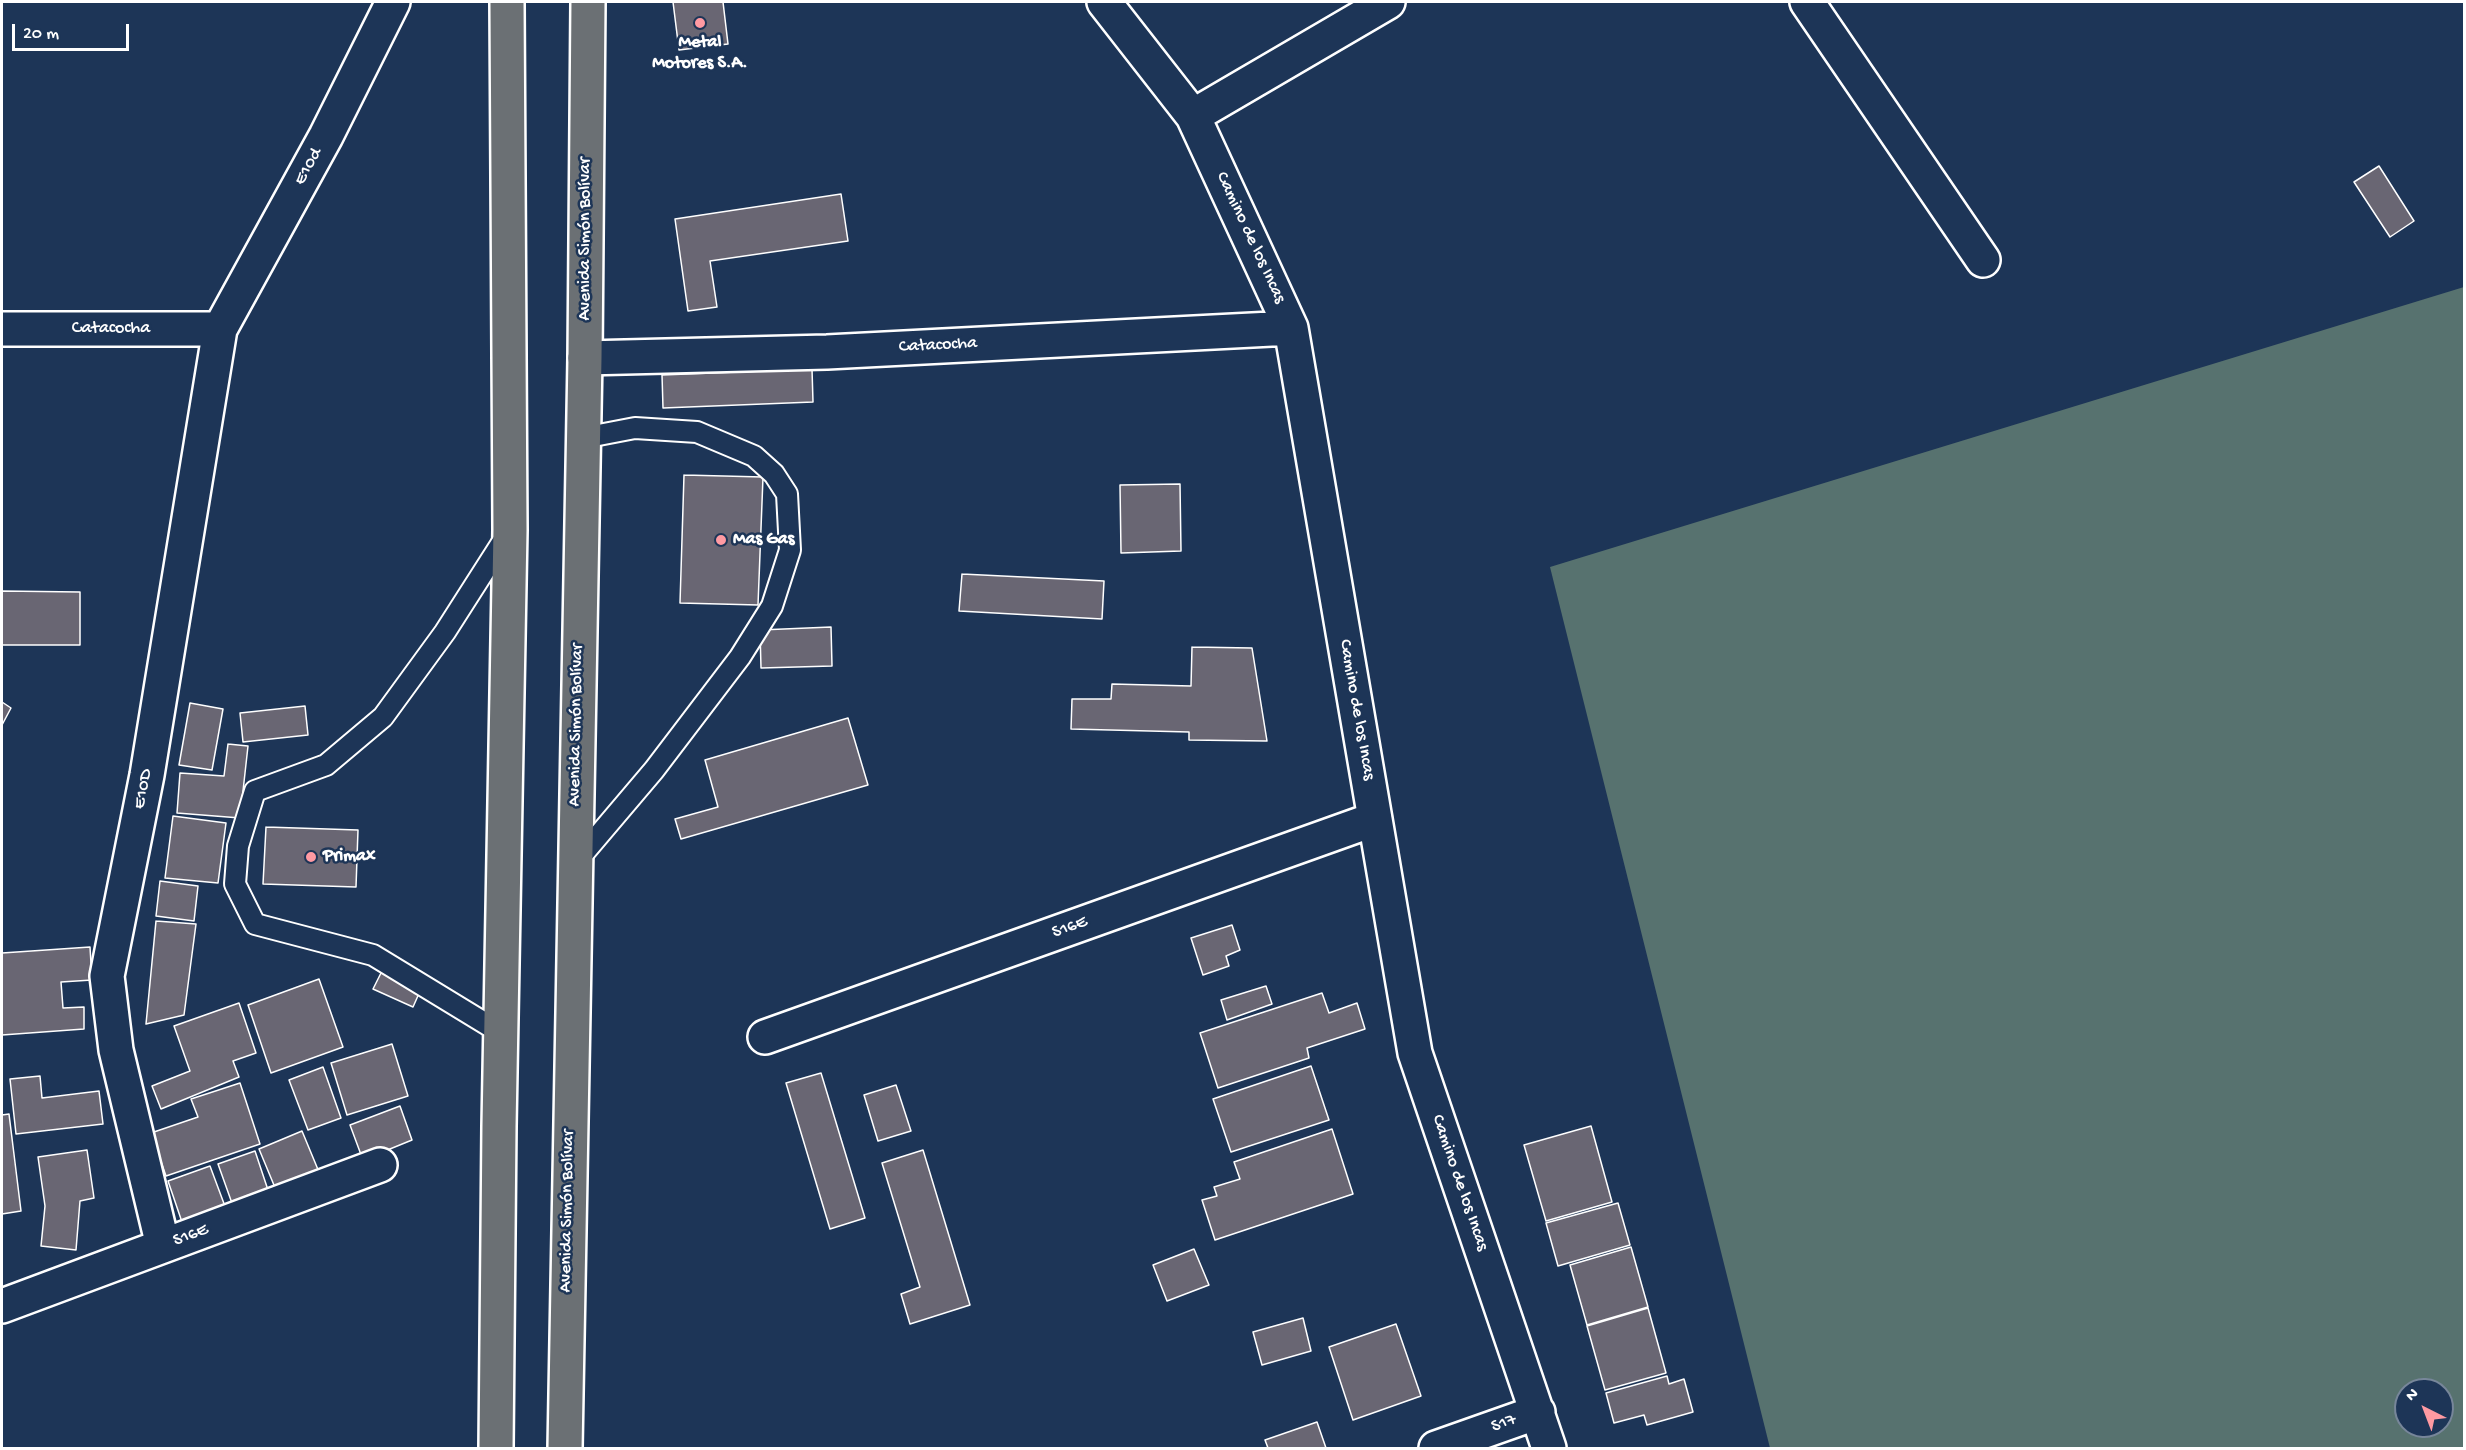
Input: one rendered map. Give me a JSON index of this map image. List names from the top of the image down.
{
  "streets": {
    "highway": ["Avenida Simón Bolívar"],
    "street": [
      "E10d",
      "Camino de los Incas",
      "Catacocha",
      "E10D",
      "S16E",
      "S17"
    ]
  },
  "crossings": [
    ["E10d", "Catacocha"],
    ["E10d", "E10D"],
    ["Camino de los Incas", "Catacocha"],
    ["Camino de los Incas", "S16E"],
    ["Camino de los Incas", "S17"],
    ["Avenida Simón Bolívar", "Catacocha"],
    ["Catacocha", "E10D"],
    ["E10D", "S16E"]
  ],
  "places": ["Metal Motores S.A.", "Mas Gas", "Primax"],
  "scale_bar": "20 m",
  "north": "top left"
}
